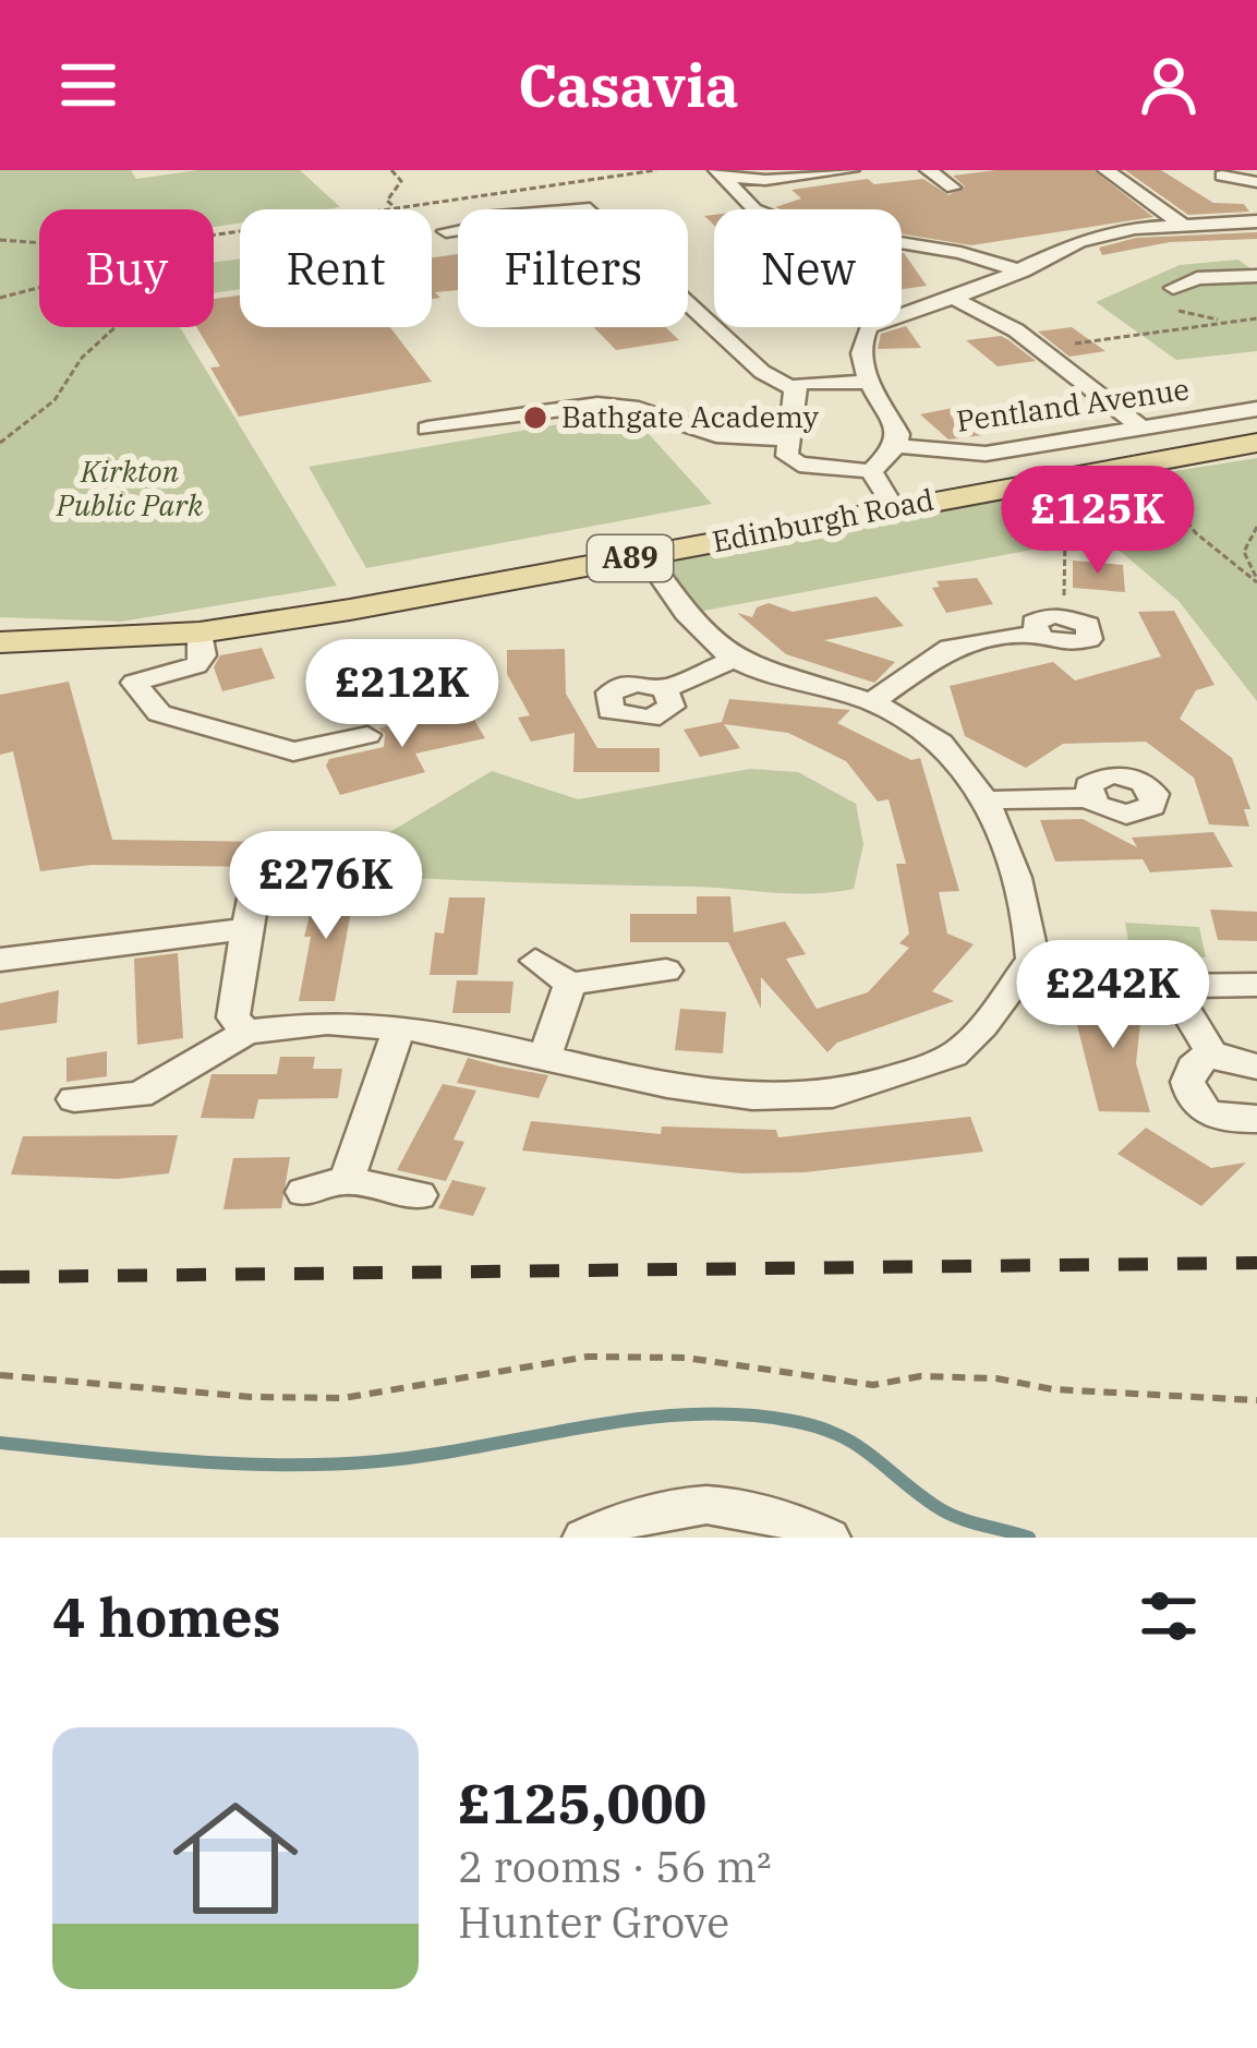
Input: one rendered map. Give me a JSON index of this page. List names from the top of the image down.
{
  "streets": {
    "main road": ["Edinburgh Road", "A89"],
    "street": ["Pentland Avenue"]
  },
  "parks": ["Kirkton Public Park"],
  "places": ["Bathgate Academy"],
  "page": {
    "header": "Casavia",
    "chip": [
      "Buy",
      "Rent",
      "Filters",
      "New"
    ],
    "price": [
      "£125K",
      "£212K",
      "£276K",
      "£242K"
    ],
    "heading": "4 homes",
    "list": [
      {
        "name": "£125,000",
        "note": "2 rooms · 56 m² · Hunter Grove"
      }
    ]
  }
}
